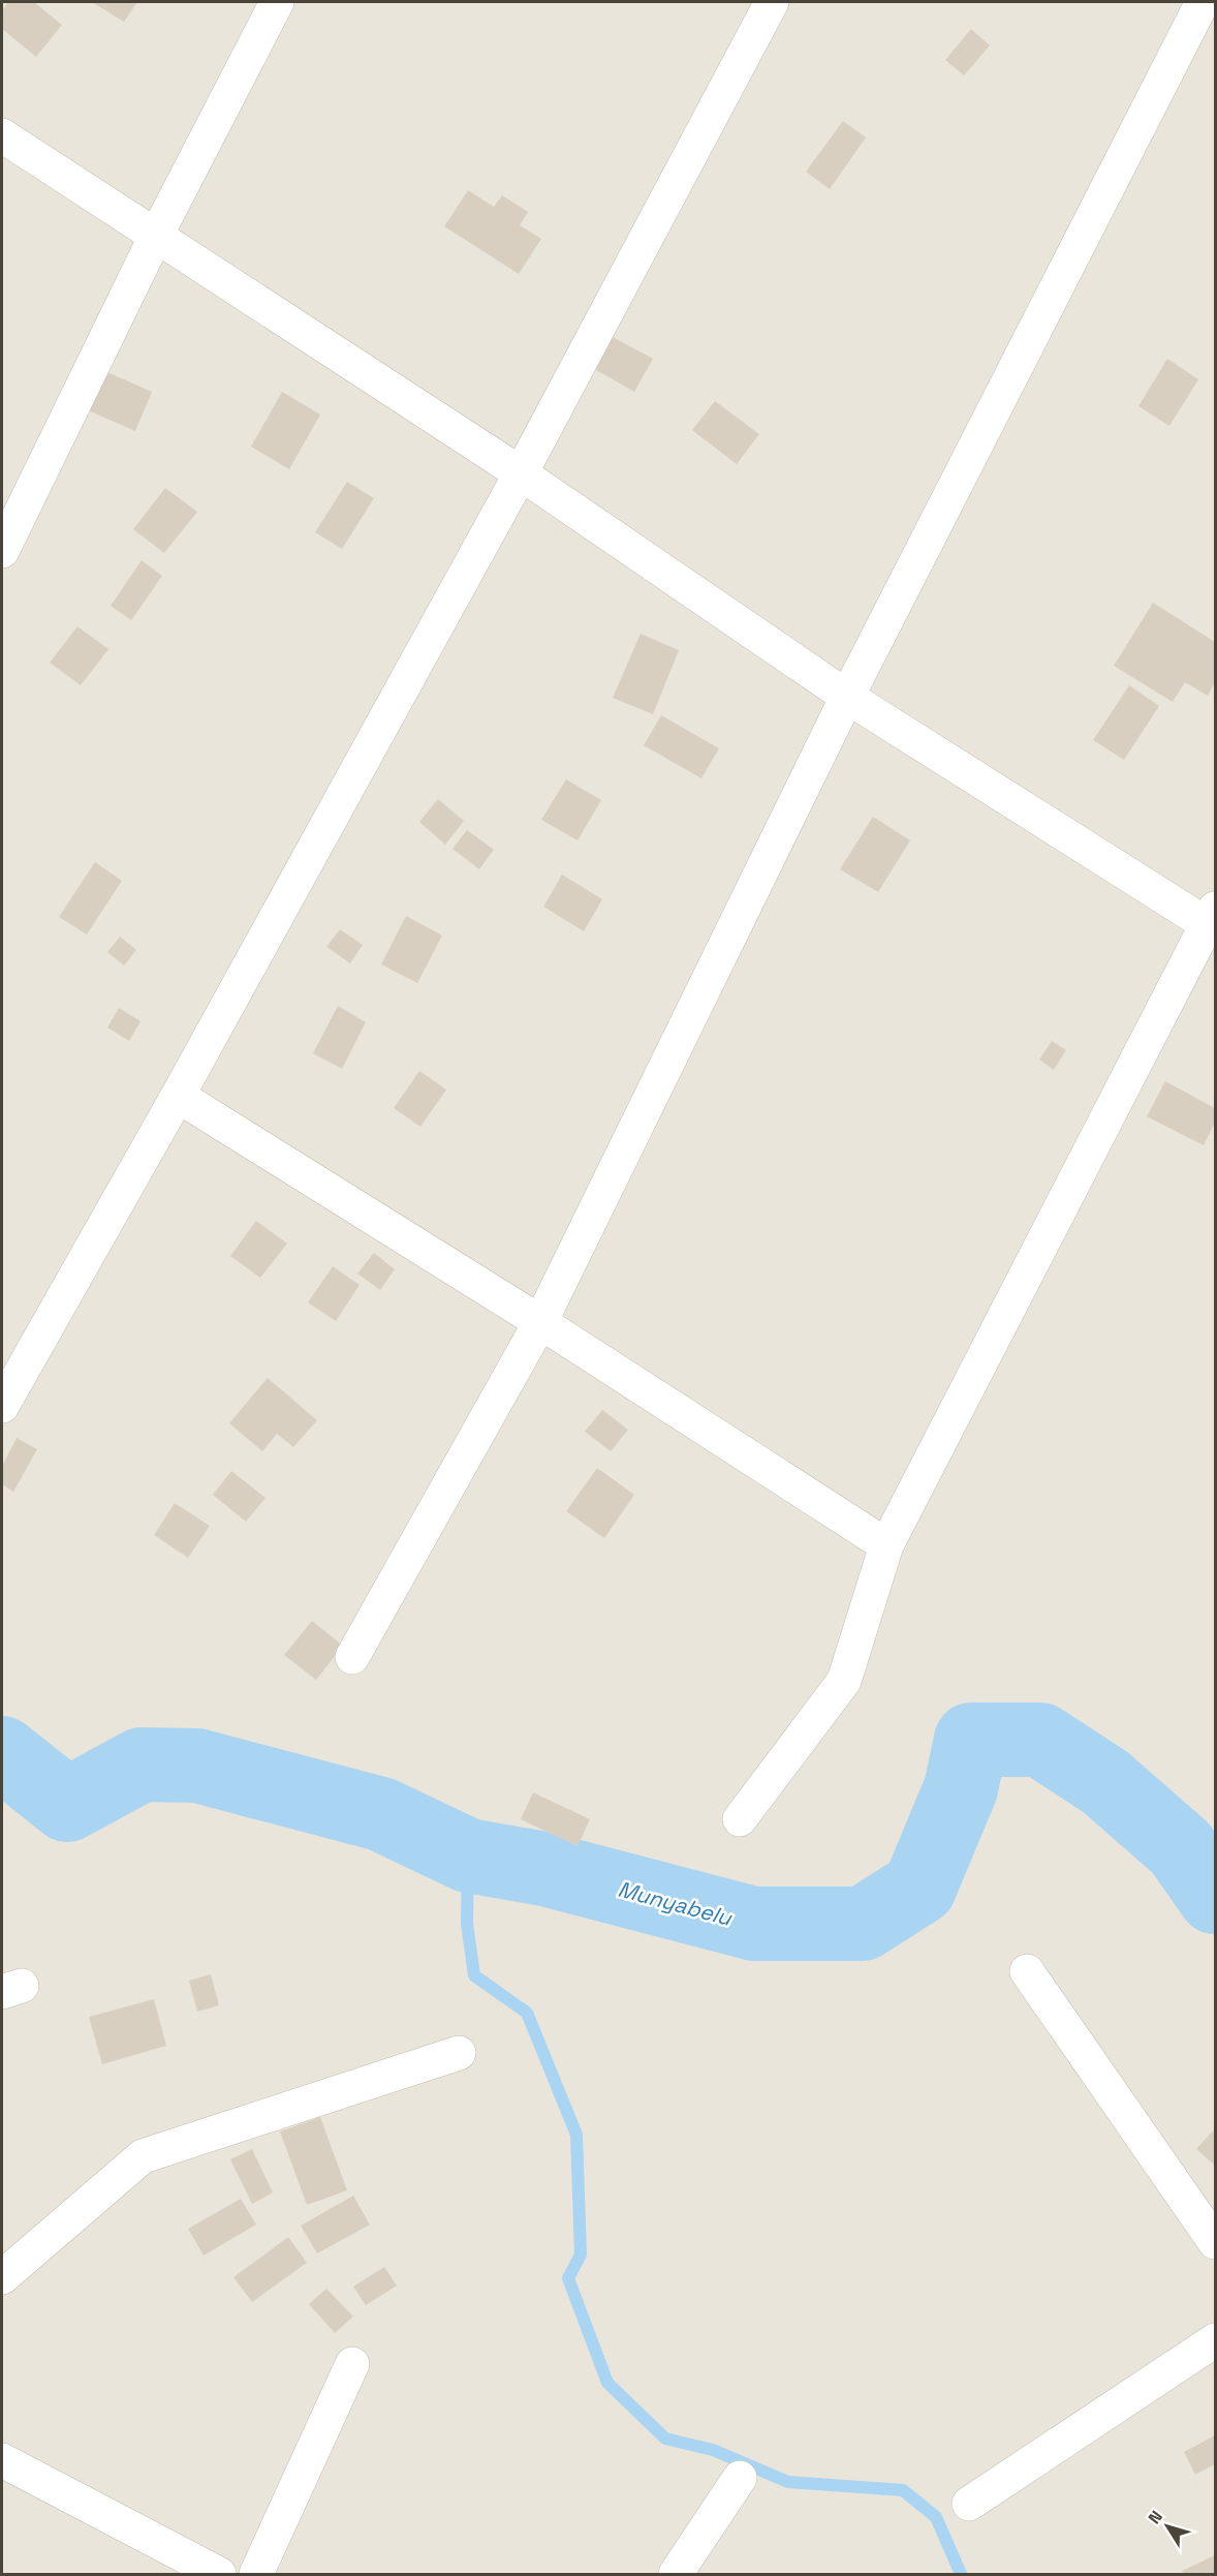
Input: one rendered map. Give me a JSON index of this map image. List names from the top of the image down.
{
  "water": ["Munyabelu"],
  "north": "top left"
}
